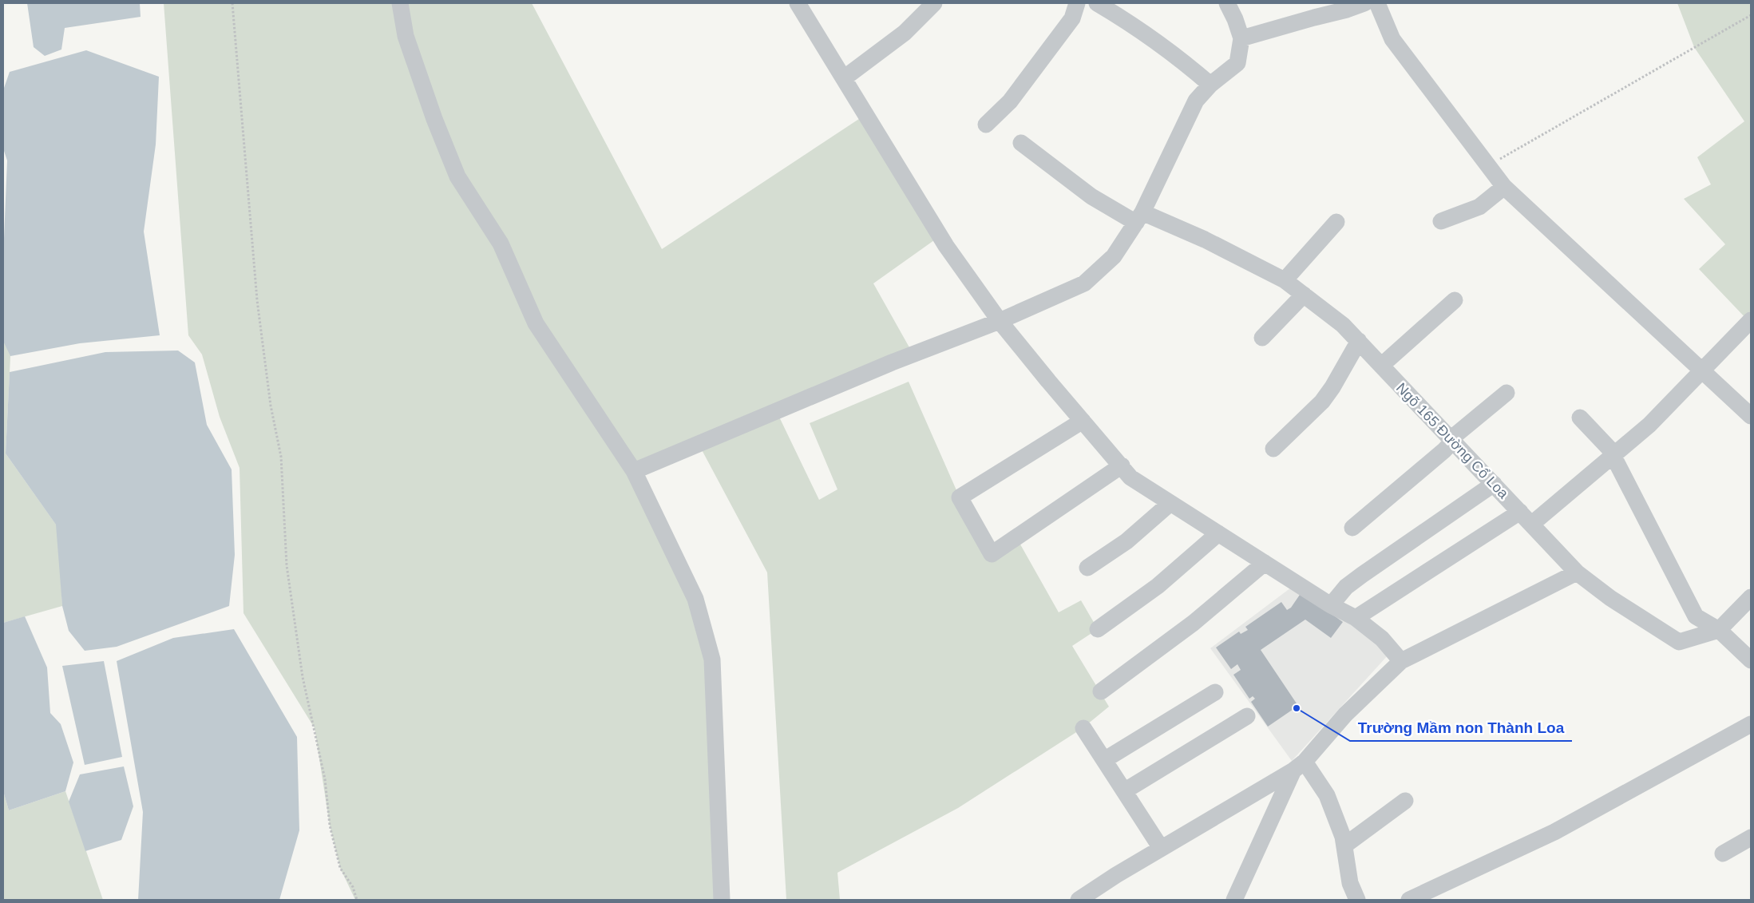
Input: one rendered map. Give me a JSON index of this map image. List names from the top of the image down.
{
  "streets": {
    "street": ["Ngõ 165 Đường Cổ Loa"]
  },
  "places": ["Trường Mầm non Thành Loa"]
}
